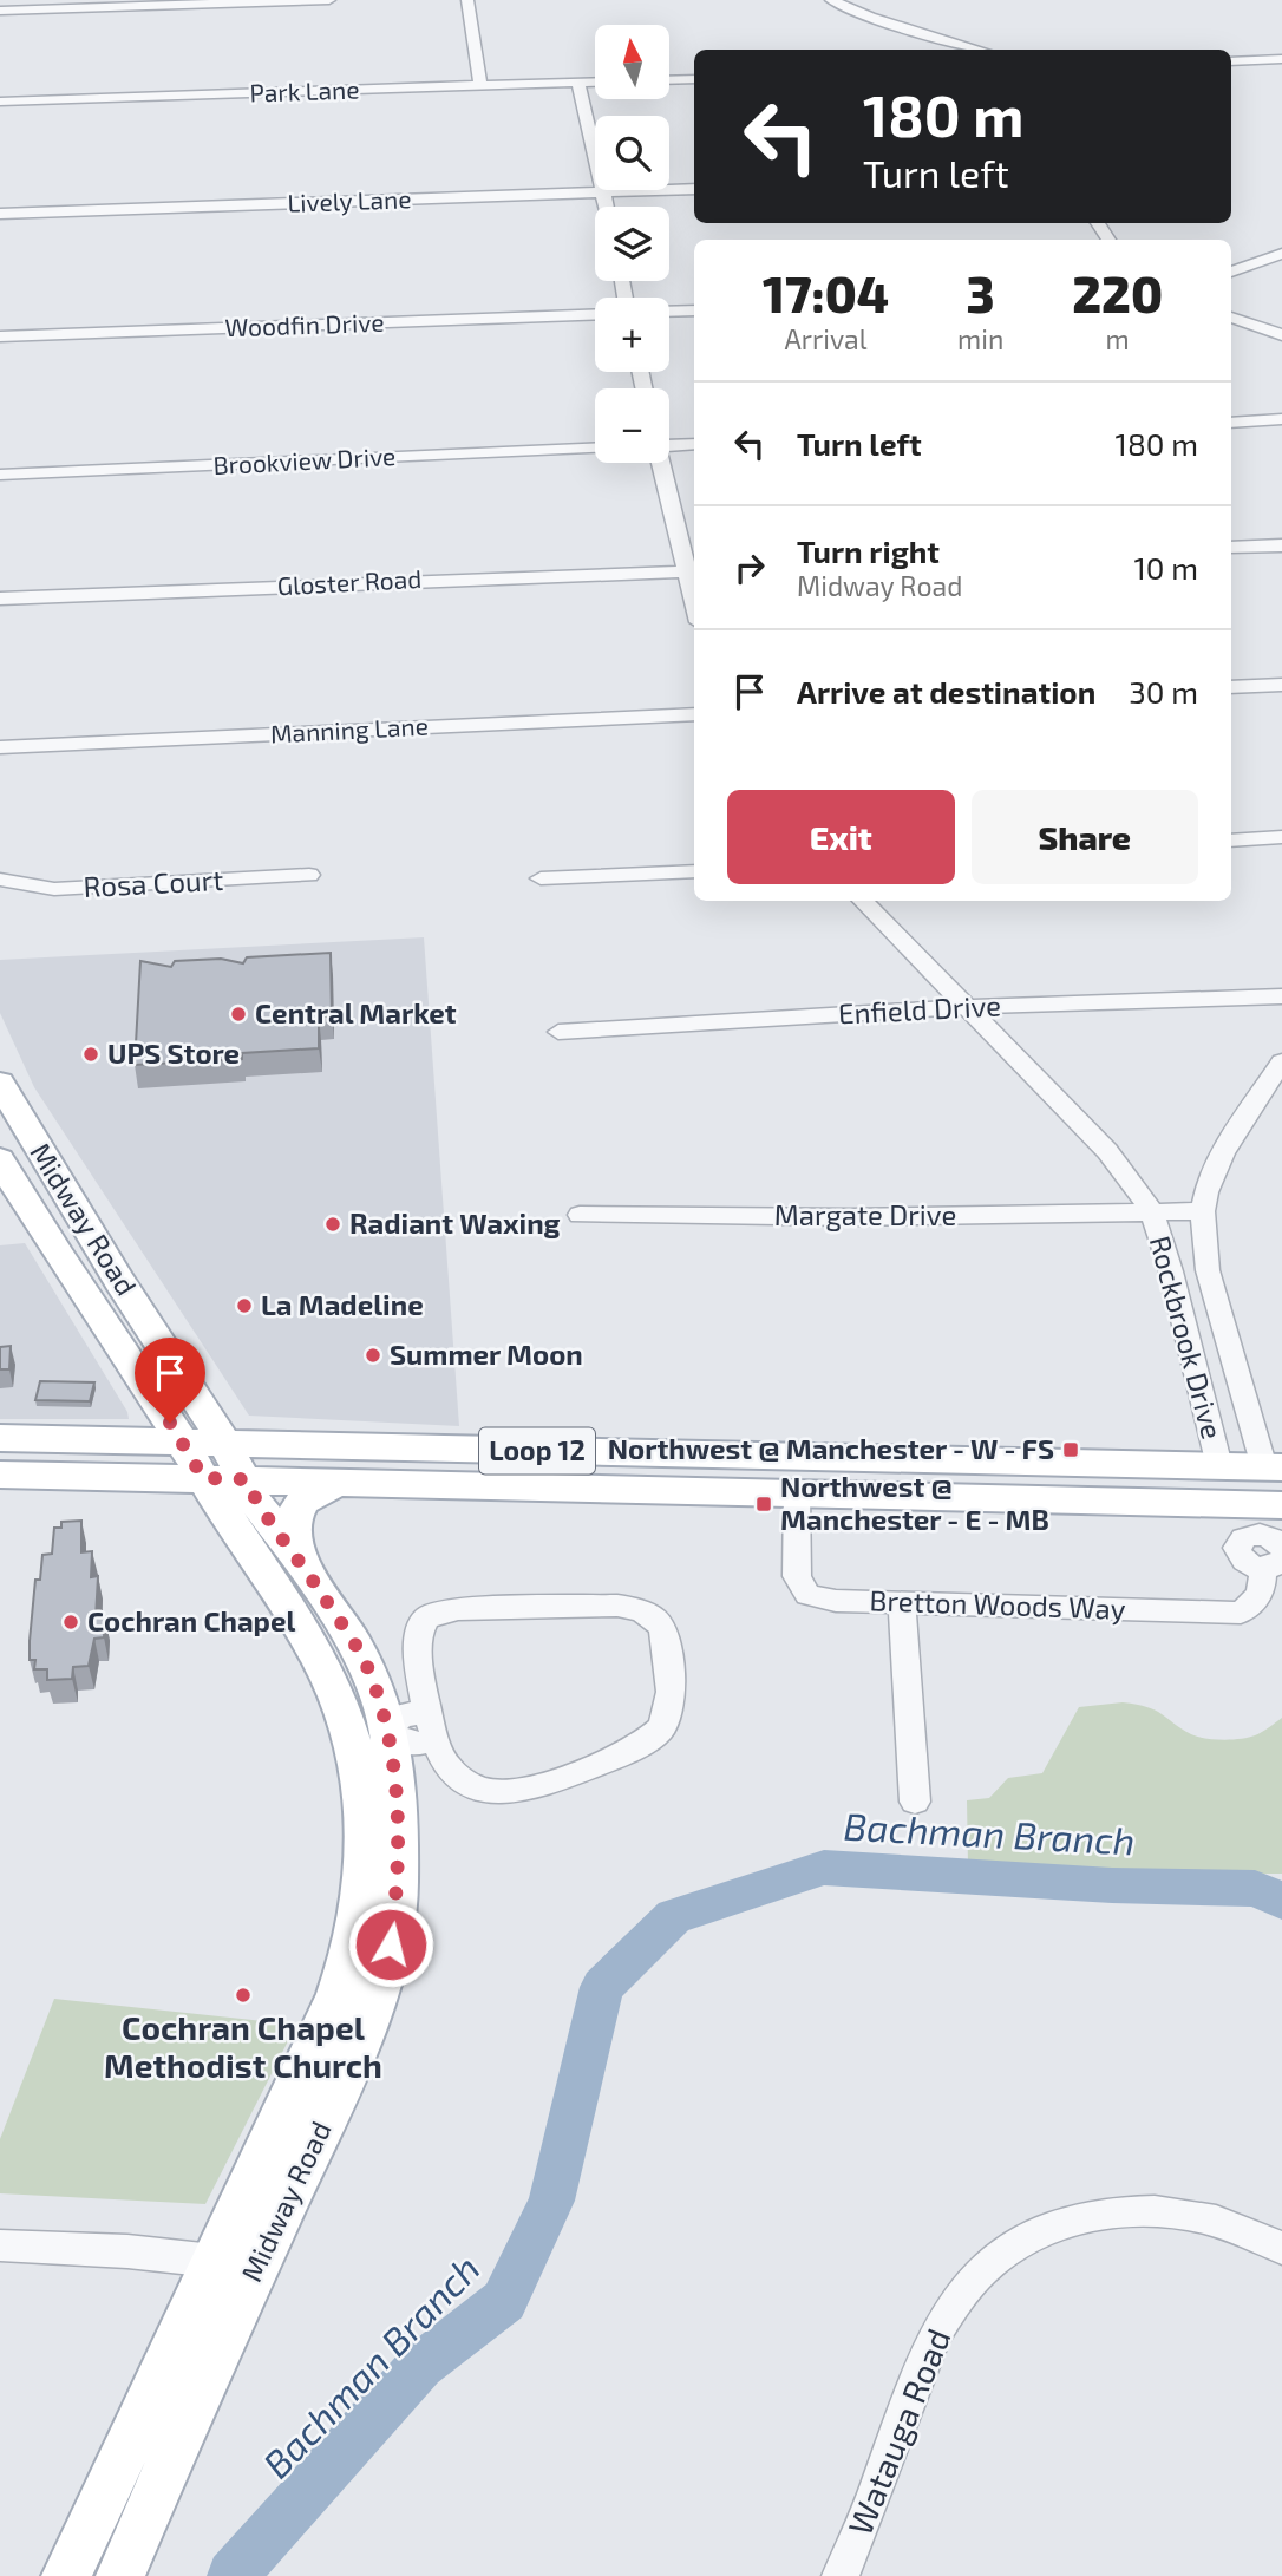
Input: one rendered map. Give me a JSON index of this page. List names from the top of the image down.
{
  "streets": {
    "main road": ["Midway Road", "Loop 12"],
    "street": [
      "Park Lane",
      "Lively Lane",
      "Woodfin Drive",
      "Brookview Drive",
      "Gloster Road",
      "Manning Lane",
      "Rosa Court",
      "Enfield Drive",
      "Margate Drive",
      "Rockbrook Drive",
      "Bretton Woods Way",
      "Watauga Road"
    ]
  },
  "crossings": [
    ["Margate Drive", "Rockbrook Drive"],
    ["Midway Road", "Loop 12"],
    ["Rockbrook Drive", "Loop 12"],
    ["Loop 12", "Bretton Woods Way"]
  ],
  "water": ["Bachman Branch"],
  "places": {
    "other": [
      "Central Market",
      "UPS Store",
      "Radiant Waxing",
      "La Madeline",
      "Summer Moon",
      "Cochran Chapel",
      "Cochran Chapel Methodist Church"
    ],
    "transit": ["Northwest @ Manchester - W - FS", "Northwest @ Manchester - E - MB"]
  },
  "north": "top",
  "page": {
    "map_buttons": ["+", "−"],
    "turn": ["180 m", "Turn left"],
    "eta": [
      "17:04",
      "Arrival",
      "3",
      "min",
      "220",
      "m"
    ],
    "list": [
      {
        "name": "Turn left",
        "value": "180 m"
      },
      {
        "name": "Turn right",
        "note": "Midway Road",
        "value": "10 m"
      },
      {
        "name": "Arrive at destination",
        "value": "30 m"
      }
    ],
    "buttons": ["Exit", "Share"]
  }
}
